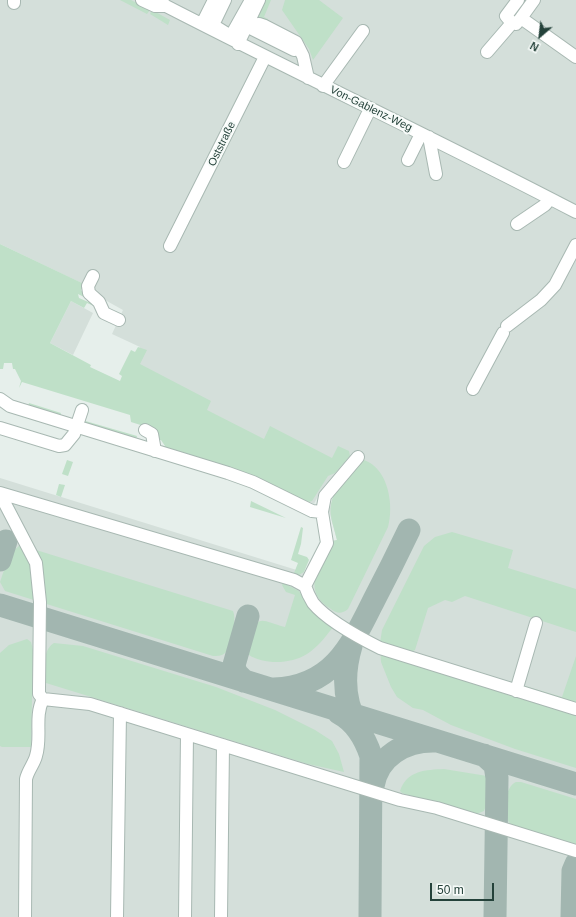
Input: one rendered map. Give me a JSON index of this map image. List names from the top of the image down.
{
  "streets": {
    "street": ["Von-Gablenz-Weg", "Oststraße"]
  },
  "crossings": [
    ["Von-Gablenz-Weg", "Oststraße"]
  ],
  "scale_bar": "50 m",
  "north": "bottom left"
}
